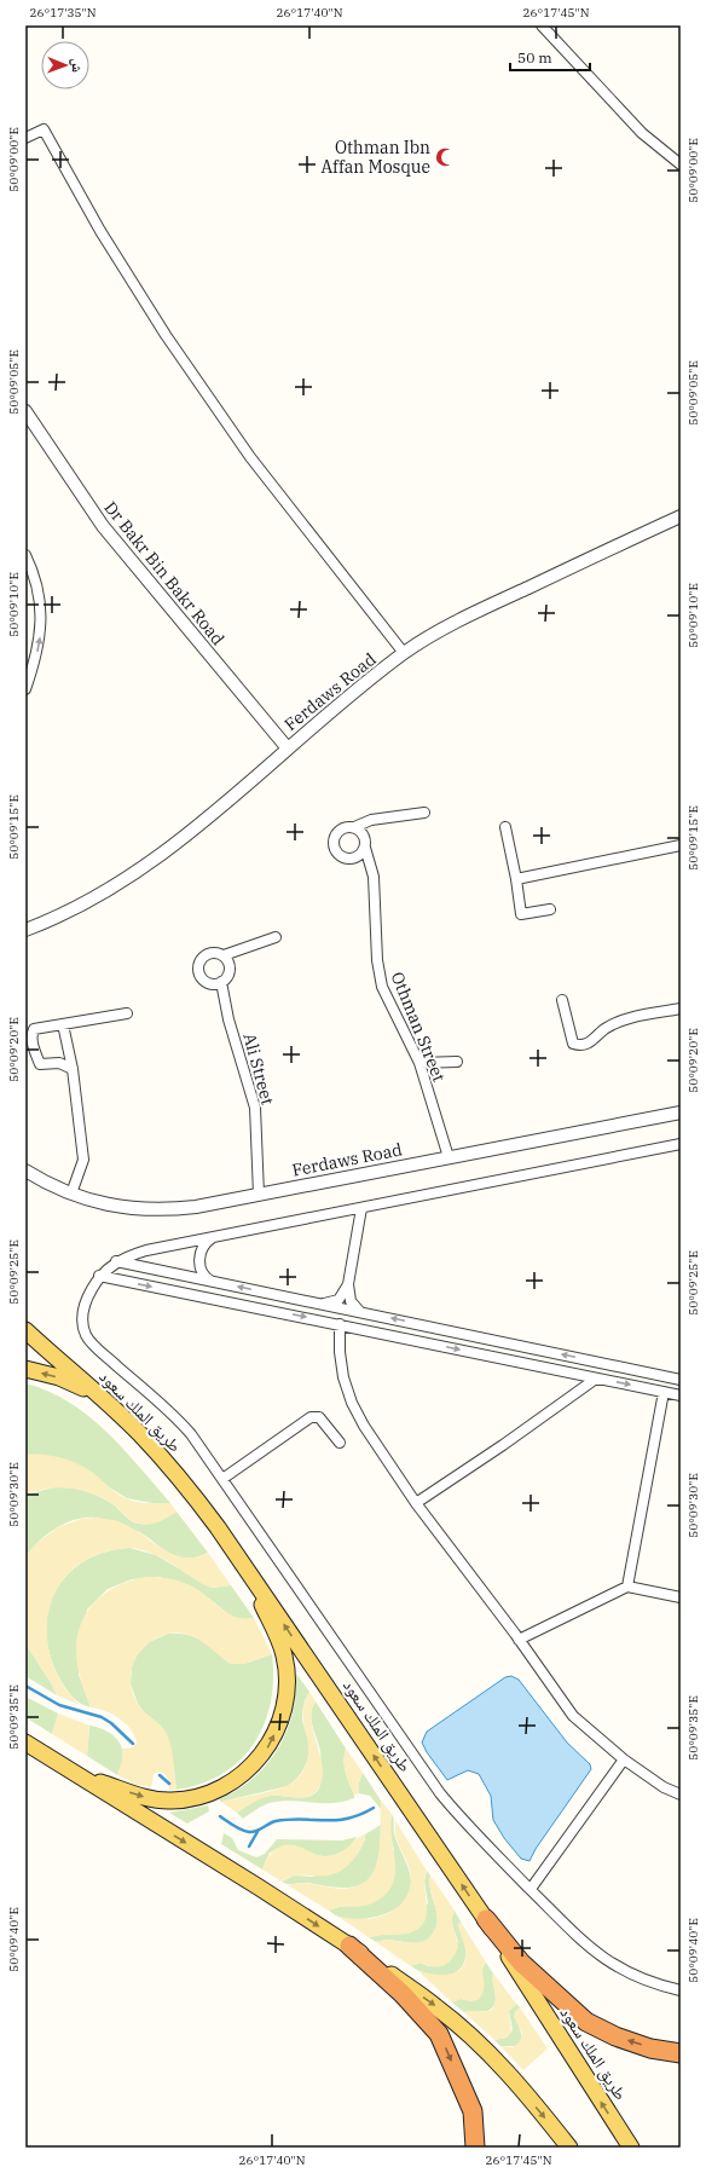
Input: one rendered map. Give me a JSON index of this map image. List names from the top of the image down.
{
  "streets": {
    "main road": ["طريق الملك سعود"],
    "street": [
      "Dr Bakr Bin Bakr Road",
      "Ferdaws Road",
      "Othman Street",
      "Ali Street"
    ]
  },
  "crossings": [
    ["Dr Bakr Bin Bakr Road", "Ferdaws Road"],
    ["Ferdaws Road", "Othman Street"],
    ["Ferdaws Road", "Ali Street"]
  ],
  "places": {
    "mosque": ["Othman Ibn Affan Mosque"]
  },
  "scale_bar": "50 m",
  "north": "right",
  "coordinates": [
    "26°17'35\"N",
    "26°17'40\"N",
    "26°17'45\"N",
    "50°09'00\"E",
    "50°09'05\"E",
    "50°09'10\"E",
    "50°09'15\"E",
    "50°09'20\"E",
    "50°09'25\"E",
    "50°09'30\"E",
    "50°09'35\"E",
    "50°09'40\"E"
  ]
}
